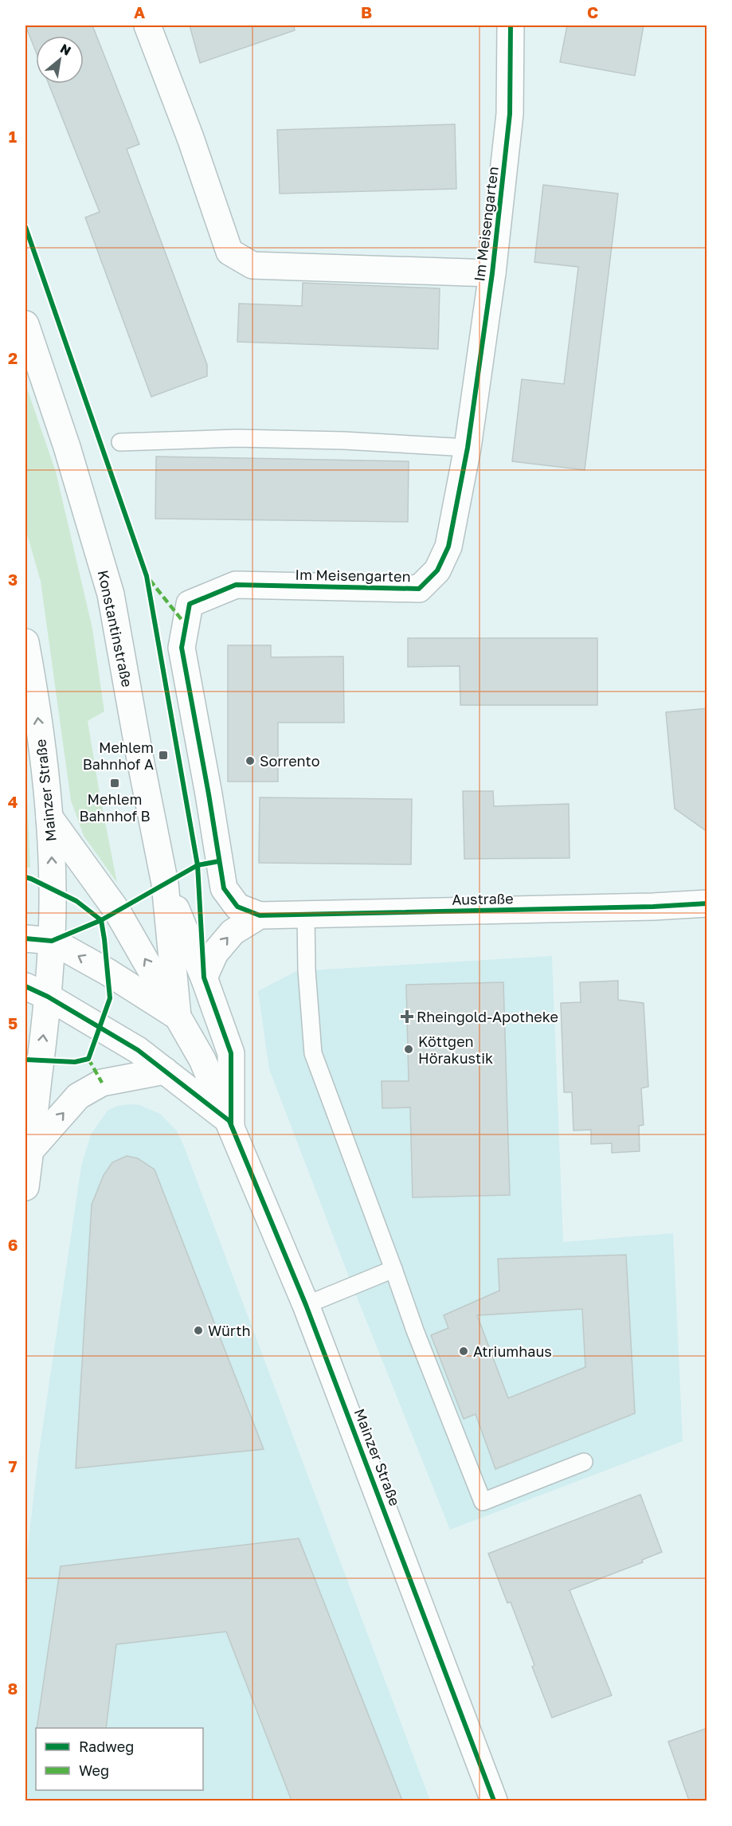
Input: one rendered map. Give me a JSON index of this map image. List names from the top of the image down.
{
  "streets": {
    "street": [
      "Im Meisengarten",
      "Konstantinstraße",
      "Mainzer Straße",
      "Austraße"
    ]
  },
  "crossings": [
    ["Im Meisengarten", "Austraße"],
    ["Konstantinstraße", "Mainzer Straße"]
  ],
  "places": {
    "transit": ["Mehlem Bahnhof A", "Mehlem Bahnhof B"],
    "other": [
      "Sorrento",
      "Köttgen Hörakustik",
      "Würth",
      "Atriumhaus"
    ],
    "health": ["Rheingold-Apotheke"]
  },
  "legend": ["Radweg", "Weg"],
  "north": "top right",
  "grid": {
    "columns": ["A", "B", "C"],
    "rows": [
      "1",
      "2",
      "3",
      "4",
      "5",
      "6",
      "7",
      "8"
    ]
  }
}
